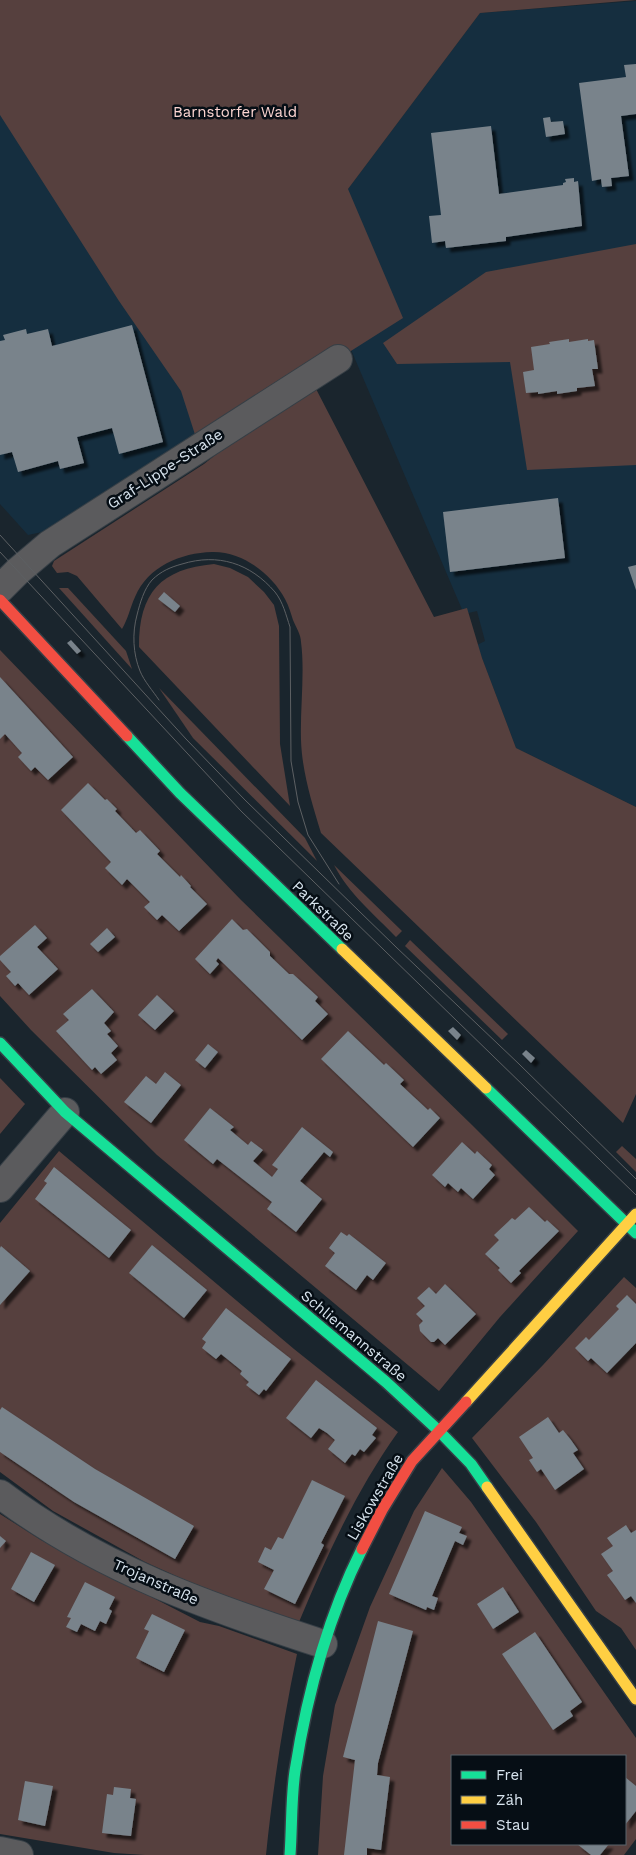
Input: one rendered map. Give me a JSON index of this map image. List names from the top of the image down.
{
  "streets": {
    "street": [
      "Graf-Lippe-Straße",
      "Parkstraße",
      "Schliemannstraße",
      "Liskowstraße",
      "Trojanstraße"
    ]
  },
  "crossings": [
    ["Parkstraße", "Liskowstraße"],
    ["Schliemannstraße", "Liskowstraße"],
    ["Liskowstraße", "Trojanstraße"]
  ],
  "parks": ["Barnstorfer Wald"],
  "legend": ["Frei", "Zäh", "Stau"]
}
